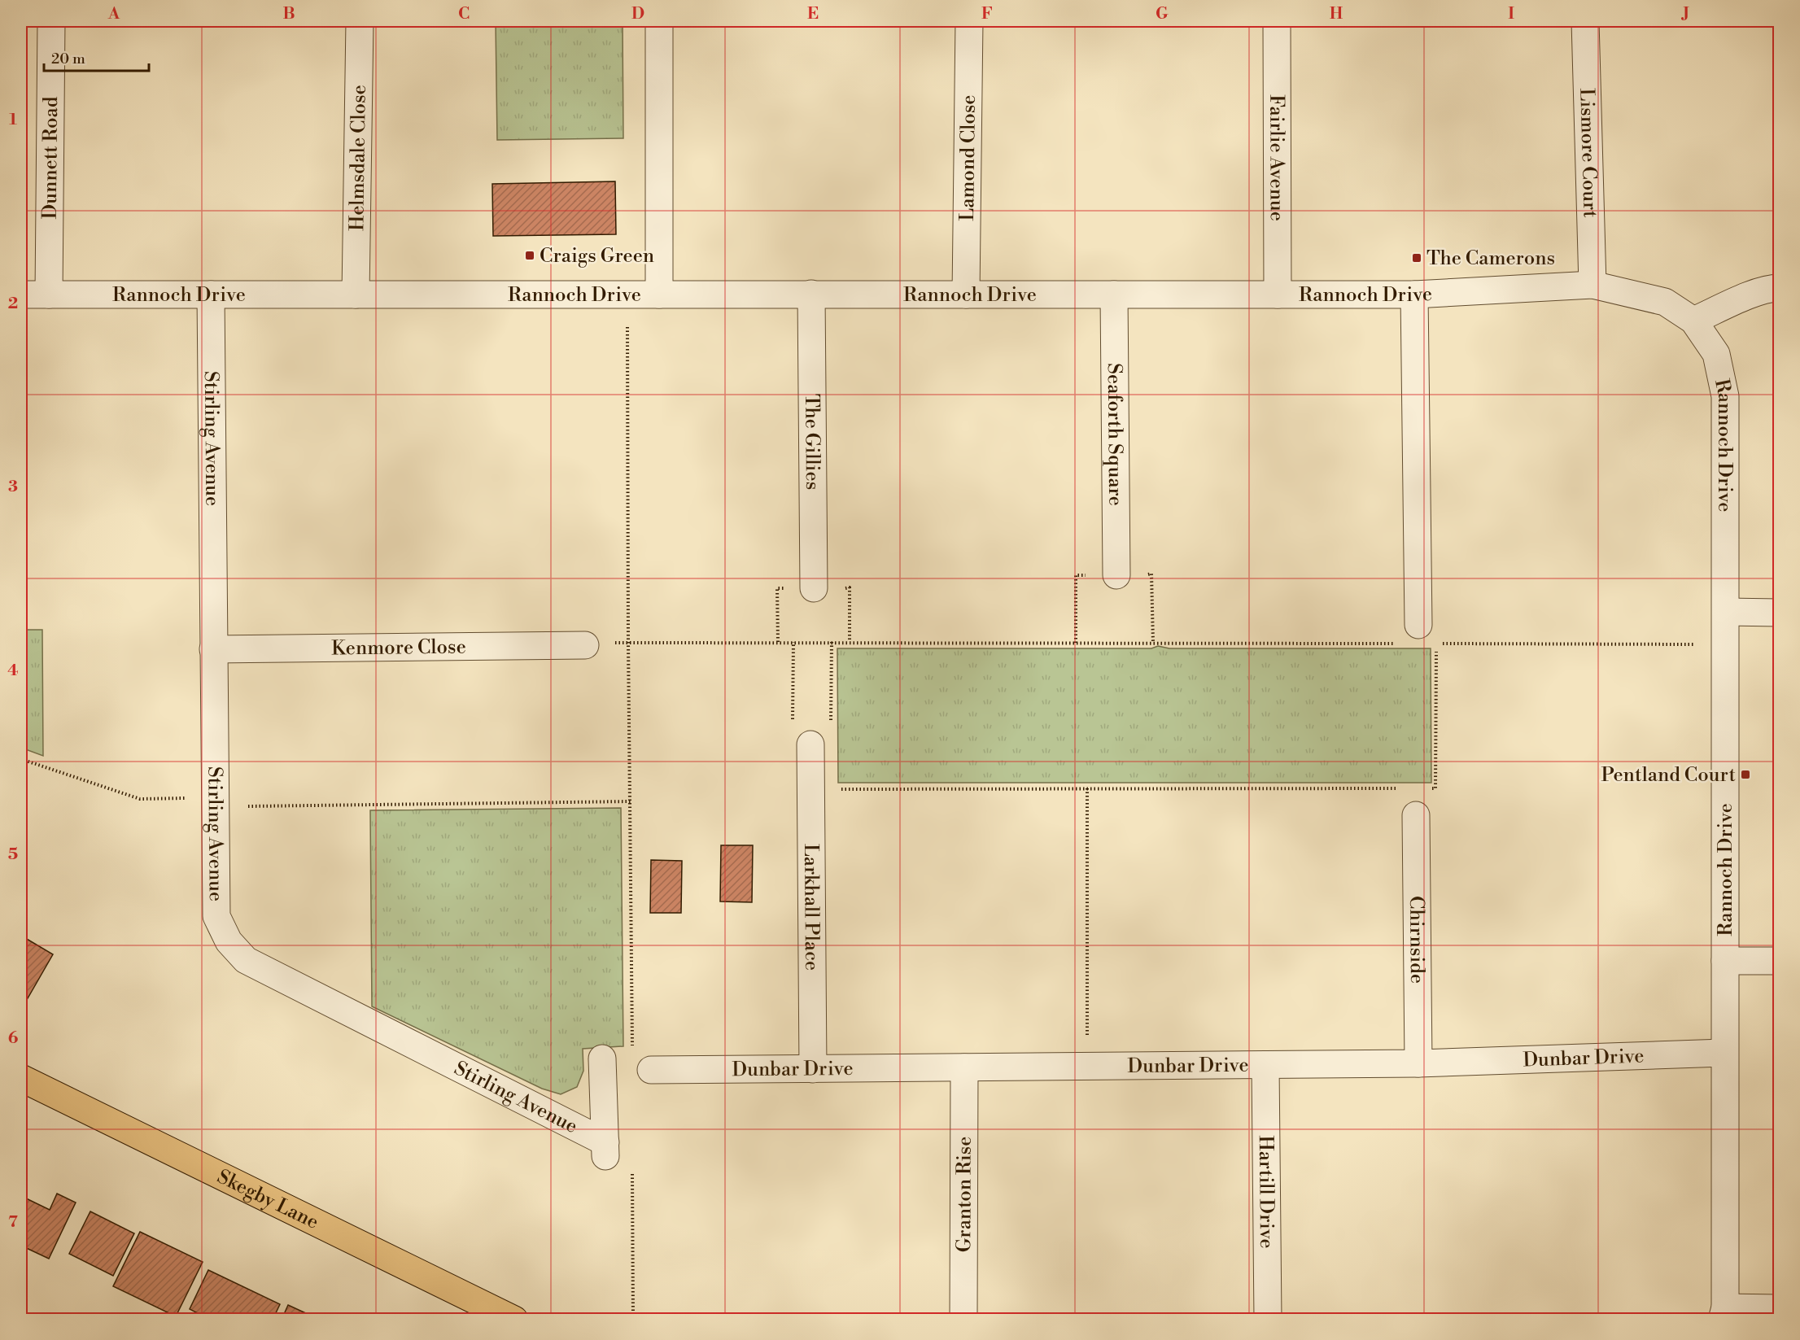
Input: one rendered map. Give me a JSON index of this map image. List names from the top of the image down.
{
  "streets": {
    "main road": ["Skegby Lane"],
    "street": [
      "Lismore Court",
      "Dunnett Road",
      "Helmsdale Close",
      "Lamond Close",
      "Fairlie Avenue",
      "Rannoch Drive",
      "Seaforth Square",
      "Stirling Avenue",
      "The Gillies",
      "Kenmore Close",
      "Larkhall Place",
      "Chirnside",
      "Dunbar Drive",
      "Hartill Drive",
      "Granton Rise"
    ]
  },
  "crossings": [
    ["Lismore Court", "Rannoch Drive"],
    ["Dunnett Road", "Rannoch Drive"],
    ["Helmsdale Close", "Rannoch Drive"],
    ["Lamond Close", "Rannoch Drive"],
    ["Fairlie Avenue", "Rannoch Drive"],
    ["Rannoch Drive", "Seaforth Square"],
    ["Rannoch Drive", "Stirling Avenue"],
    ["Rannoch Drive", "The Gillies"],
    ["Rannoch Drive", "Dunbar Drive"],
    ["Stirling Avenue", "Kenmore Close"],
    ["Larkhall Place", "Dunbar Drive"],
    ["Chirnside", "Dunbar Drive"],
    ["Dunbar Drive", "Hartill Drive"],
    ["Dunbar Drive", "Granton Rise"]
  ],
  "places": {
    "transit": ["Craigs Green", "The Camerons", "Pentland Court"]
  },
  "scale_bar": "20 m",
  "grid": {
    "columns": [
      "A",
      "B",
      "C",
      "D",
      "E",
      "F",
      "G",
      "H",
      "I",
      "J"
    ],
    "rows": [
      "1",
      "2",
      "3",
      "4",
      "5",
      "6",
      "7"
    ]
  }
}
